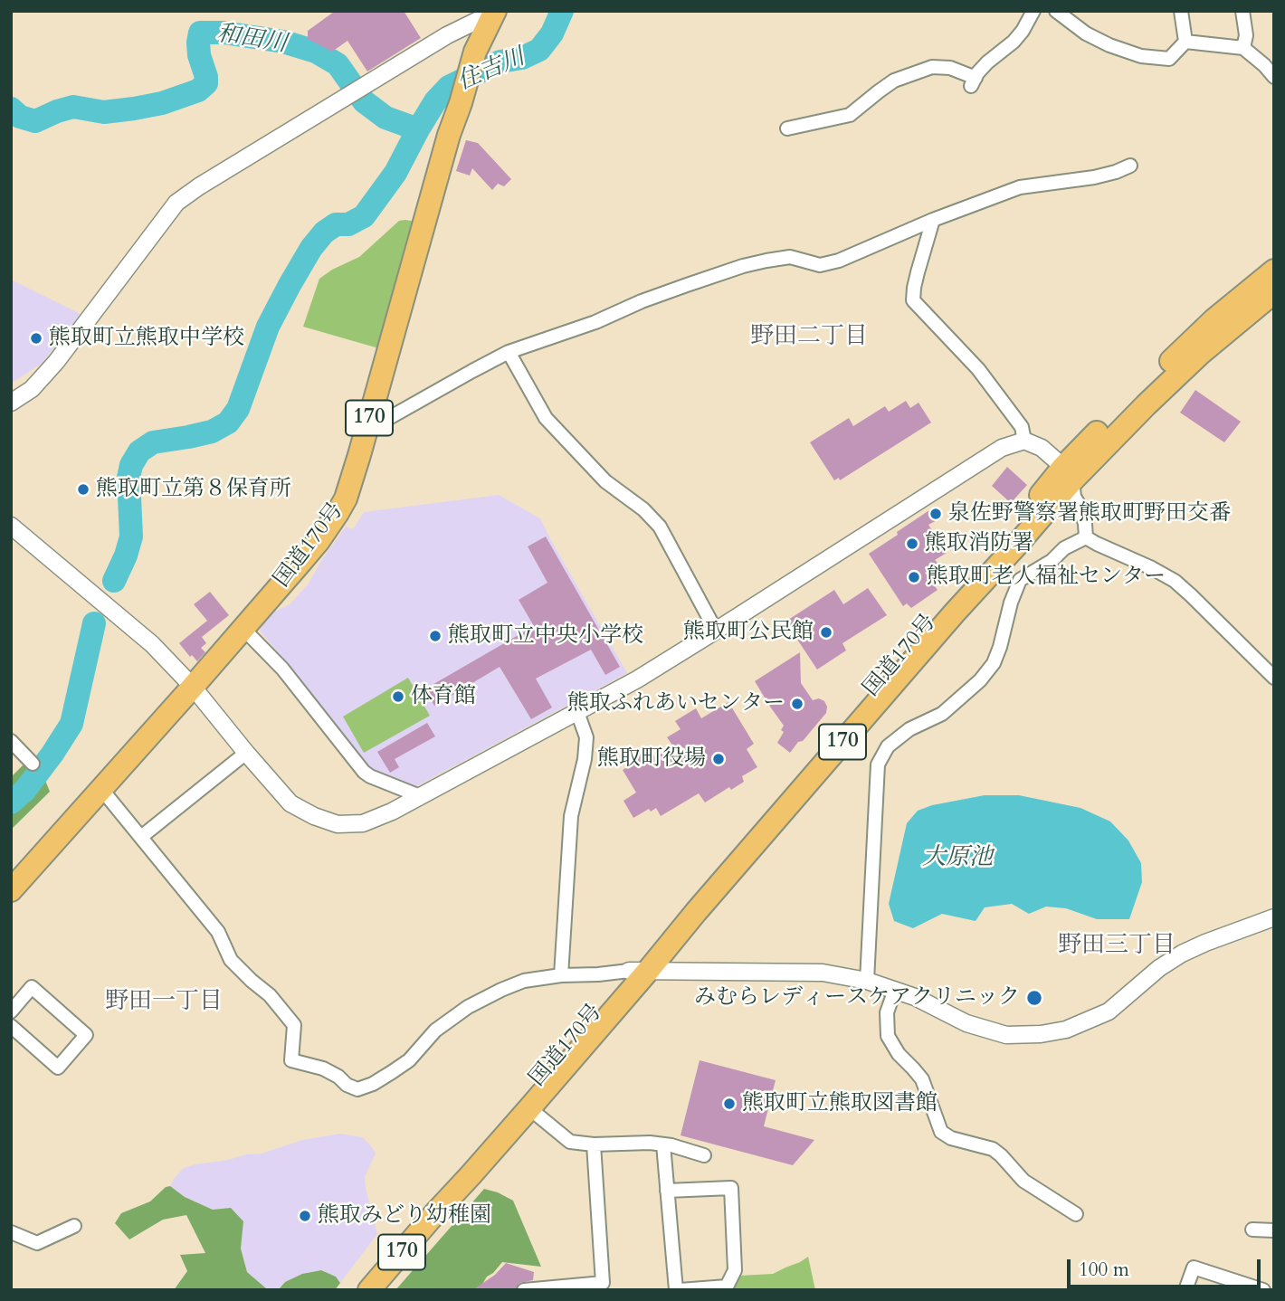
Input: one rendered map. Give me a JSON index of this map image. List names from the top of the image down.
{
  "streets": {
    "highway": ["170", "国道170号"]
  },
  "districts": ["野田二丁目", "野田三丁目", "野田一丁目"],
  "water": ["和田川", "住吉川", "大原池"],
  "places": [
    "熊取町立熊取中学校",
    "熊取町立第８保育所",
    "泉佐野警察署熊取町野田交番",
    "熊取消防署",
    "熊取町老人福祉センター",
    "熊取町公民館",
    "熊取町立中央小学校",
    "体育館",
    "熊取ふれあいセンター",
    "熊取町役場",
    "みむらレディースケアクリニック",
    "熊取町立熊取図書館",
    "熊取みどり幼稚園"
  ],
  "scale_bar": "100 m"
}
